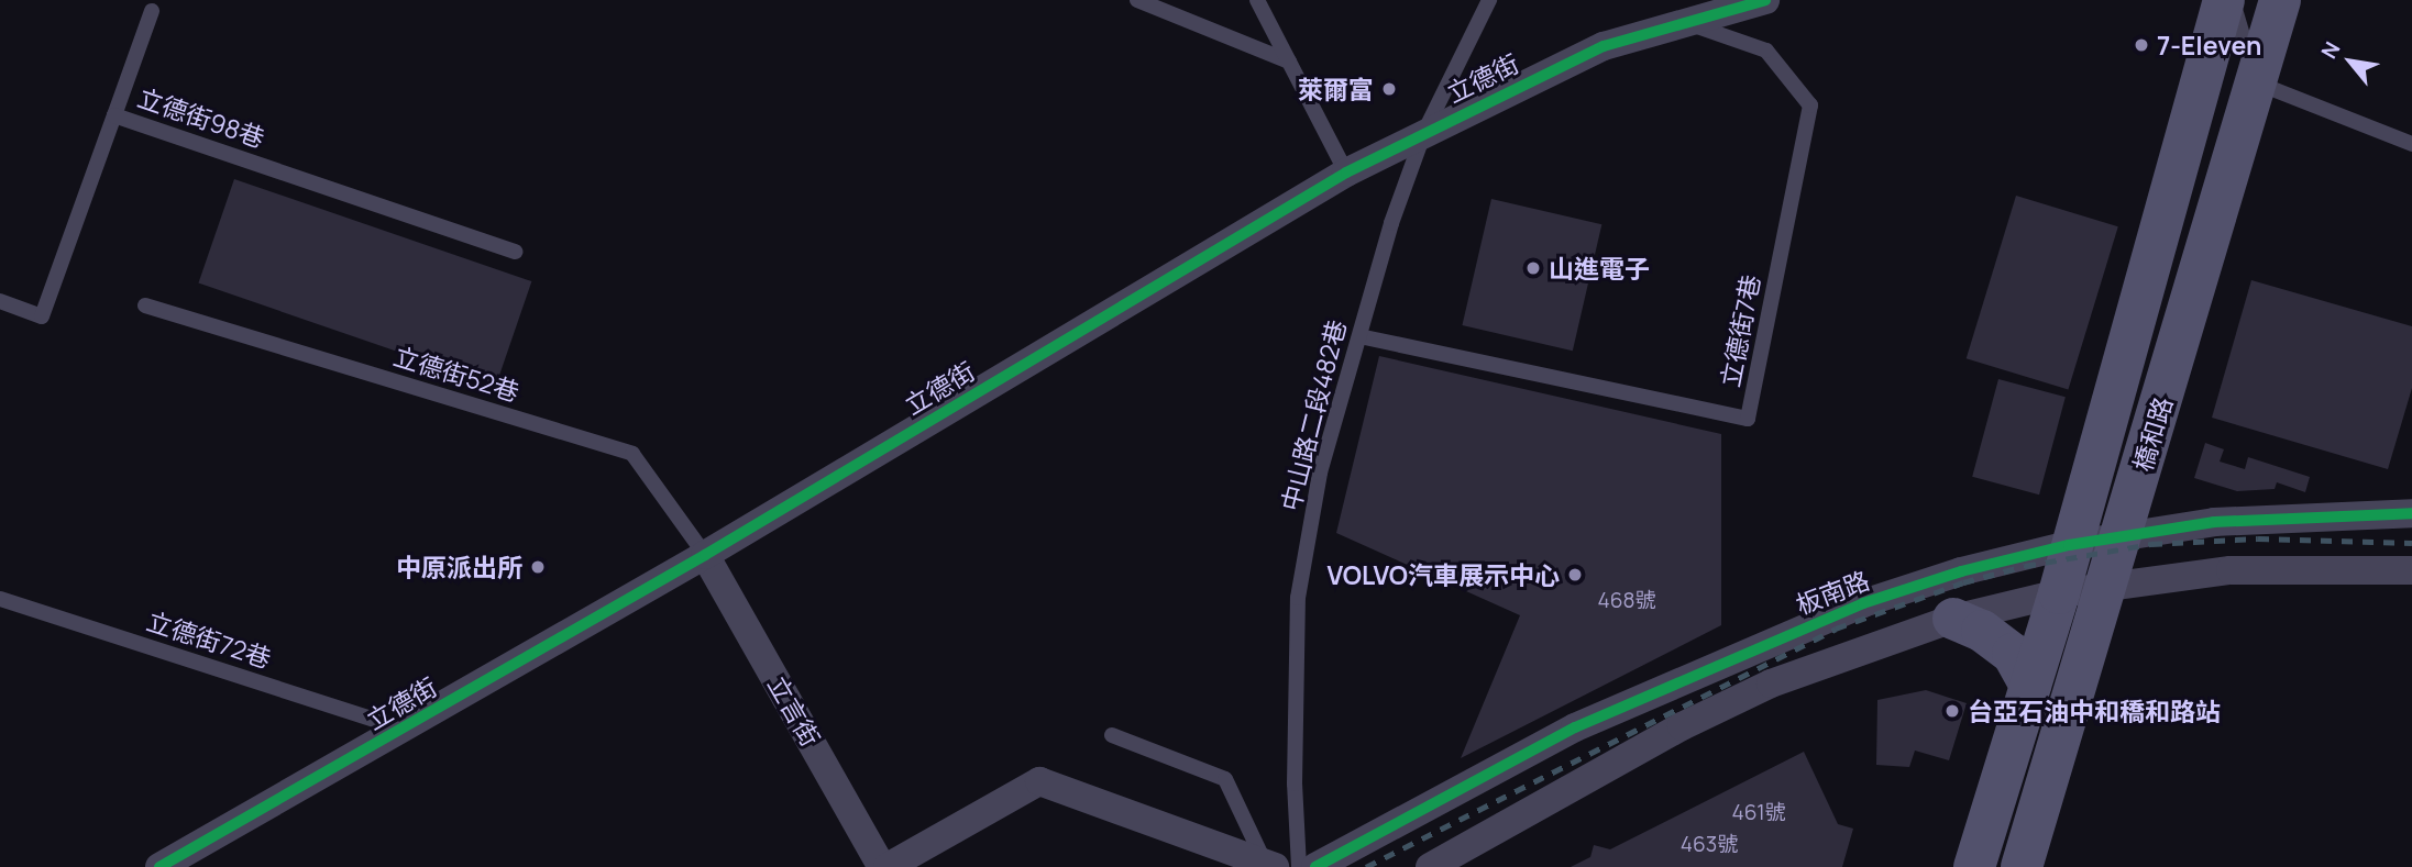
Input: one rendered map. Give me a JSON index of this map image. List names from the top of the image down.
{
  "streets": {
    "street": [
      "立德街",
      "橋和路",
      "板南路",
      "立言街"
    ],
    "lane": [
      "立德街98巷",
      "立德街7巷",
      "立德街52巷",
      "中山路二段482巷",
      "立德街72巷"
    ]
  },
  "crossings": [
    ["立德街", "立德街7巷"],
    ["立德街", "立德街52巷"],
    ["立德街", "中山路二段482巷"],
    ["立德街", "立德街72巷"],
    ["立德街", "立言街"],
    ["立德街7巷", "中山路二段482巷"],
    ["立德街52巷", "立言街"],
    ["橋和路", "板南路"]
  ],
  "places": [
    "7-Eleven",
    "萊爾富",
    "山進電子",
    "中原派出所",
    "VOLVO汽車展示中心",
    "台亞石油中和穚和路站"
  ],
  "house_numbers": ["468號", "461號", "463號"],
  "north": "top left"
}
